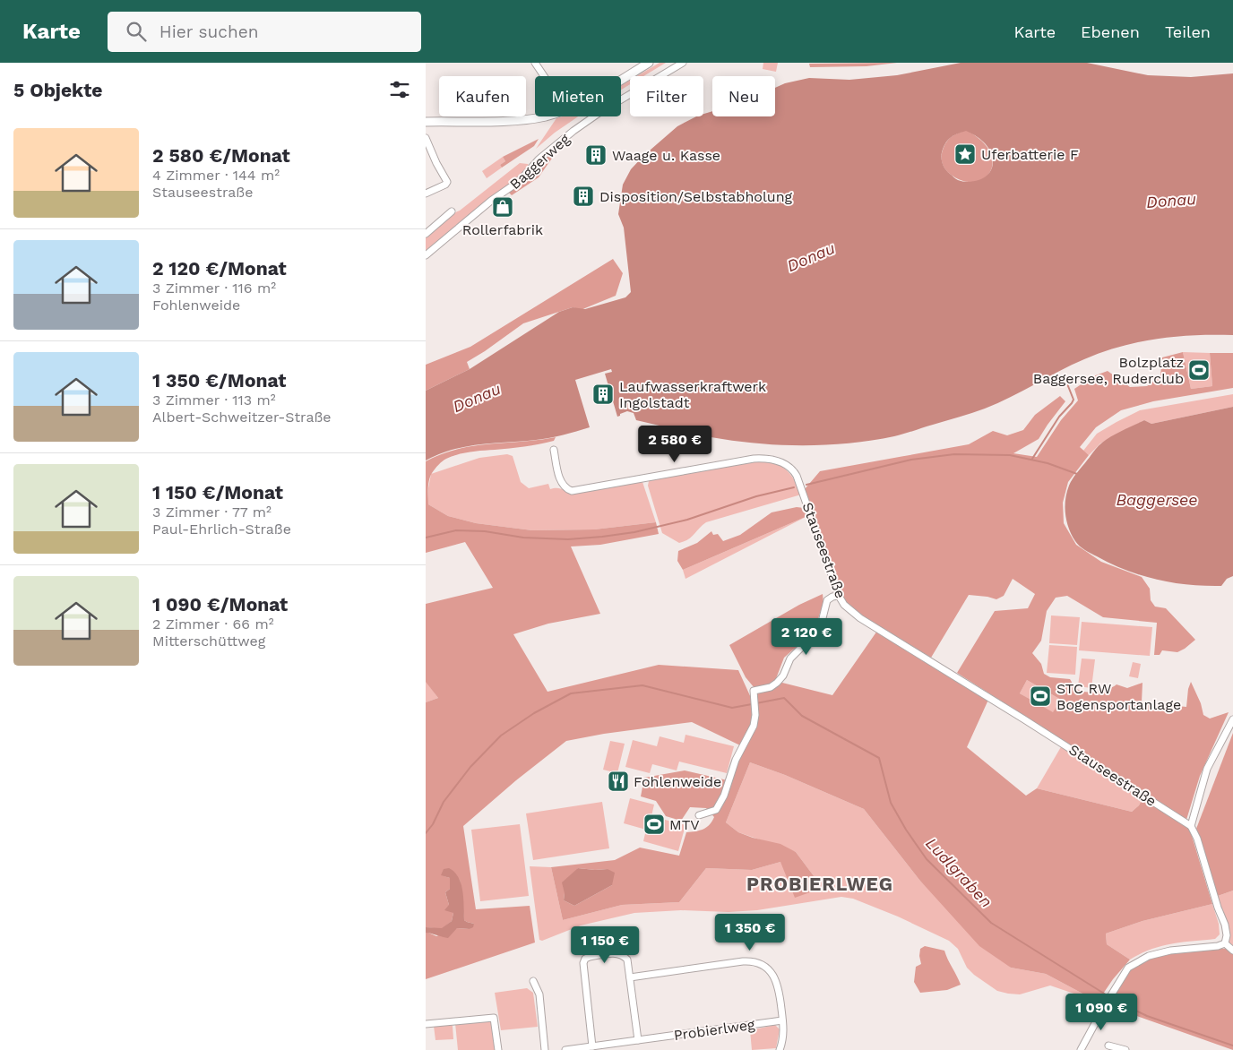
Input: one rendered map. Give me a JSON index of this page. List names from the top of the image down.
{
  "streets": {
    "street": ["Baggerweg", "Stauseestraße", "Probierlweg"]
  },
  "districts": ["PROBIERLWEG"],
  "water": ["Donau", "Baggersee", "Ludlgraben"],
  "places": {
    "place": ["Uferbatterie F"],
    "building": ["Waage u. Kasse", "Disposition/Selbstabholung", "Laufwasserkraftwerk Ingolstadt"],
    "shop": ["Rollerfabrik"],
    "sports": ["Bolzplatz Baggersee, Ruderclub", "STC RW Bogensportanlage", "MTV"],
    "restaurant": ["Fohlenweide"]
  },
  "page": {
    "header": "Karte",
    "search": "Hier suchen",
    "nav": ["Karte", "Ebenen", "Teilen"],
    "heading": "5 Objekte",
    "chip": [
      "Kaufen",
      "Mieten",
      "Filter",
      "Neu"
    ],
    "list": [
      {
        "name": "2 580 €/Monat",
        "note": "4 Zimmer · 144 m² · Stauseestraße"
      },
      {
        "name": "2 120 €/Monat",
        "note": "3 Zimmer · 116 m² · Fohlenweide"
      },
      {
        "name": "1 350 €/Monat",
        "note": "3 Zimmer · 113 m² · Albert-Schweitzer-Straße"
      },
      {
        "name": "1 150 €/Monat",
        "note": "3 Zimmer · 77 m² · Paul-Ehrlich-Straße"
      },
      {
        "name": "1 090 €/Monat",
        "note": "2 Zimmer · 66 m² · Mitterschüttweg"
      }
    ],
    "price": [
      "2 580 €",
      "2 120 €",
      "1 350 €",
      "1 150 €",
      "1 090 €"
    ]
  }
}
